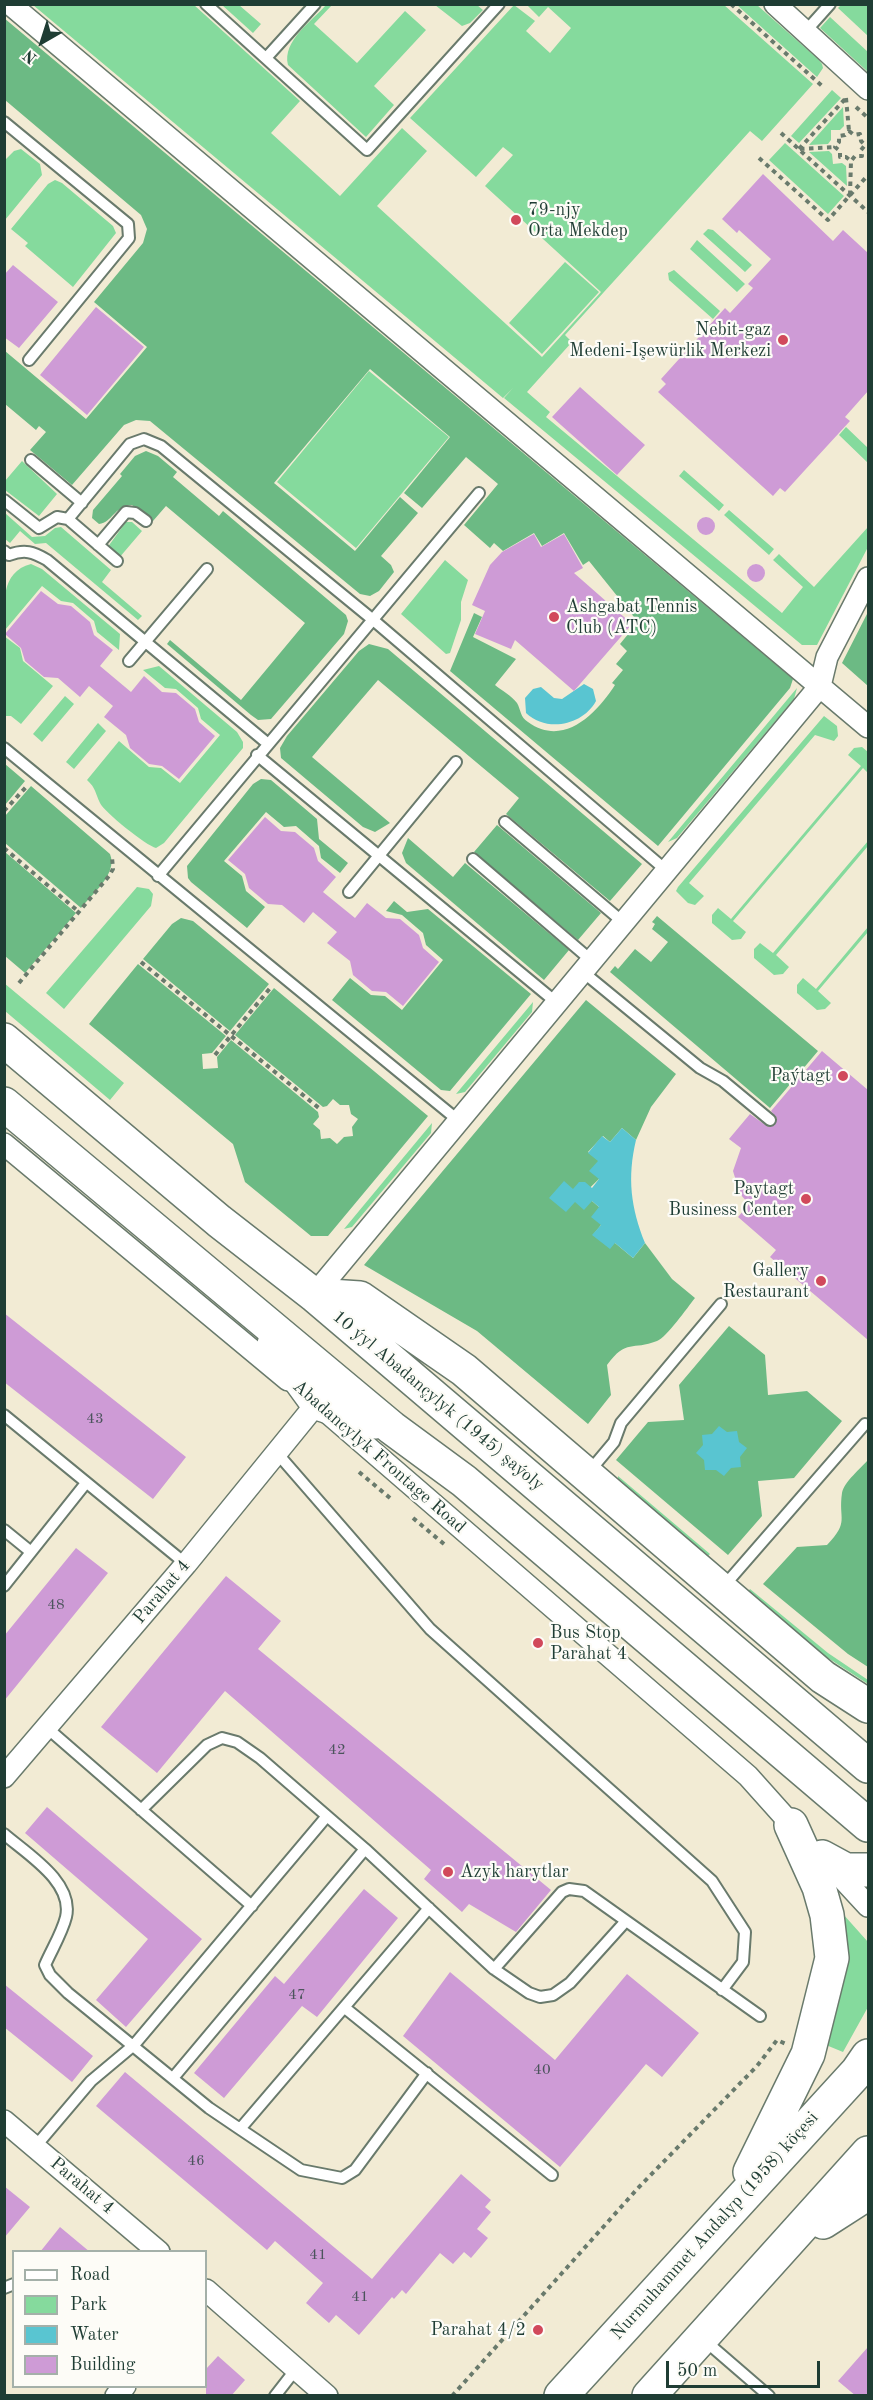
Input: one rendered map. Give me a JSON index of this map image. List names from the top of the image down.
{
  "streets": {
    "main road": ["10 ýyl Abadançylyk (1945) şaýoly", "Nurmuhammet Andalyp (1958) köçesi"],
    "street": ["Abadancylyk Frontage Road", "Parahat 4"]
  },
  "crossings": [
    ["Abadancylyk Frontage Road", "Parahat 4"]
  ],
  "places": [
    "79-njy Orta Mekdep",
    "Nebit-gaz Medeni-Işewürlik Merkezi",
    "Ashgabat Tennis Club (ATC)",
    "Paýtagt",
    "Paytagt Business Center",
    "Gallery Restaurant",
    "Bus Stop Parahat 4",
    "Azyk harytlar",
    "Parahat 4/2"
  ],
  "house_numbers": [
    "43",
    "48",
    "42",
    "47",
    "40",
    "46",
    "41",
    "41"
  ],
  "legend": [
    "Road",
    "Park",
    "Water",
    "Building"
  ],
  "scale_bar": "50 m",
  "north": "bottom left"
}
